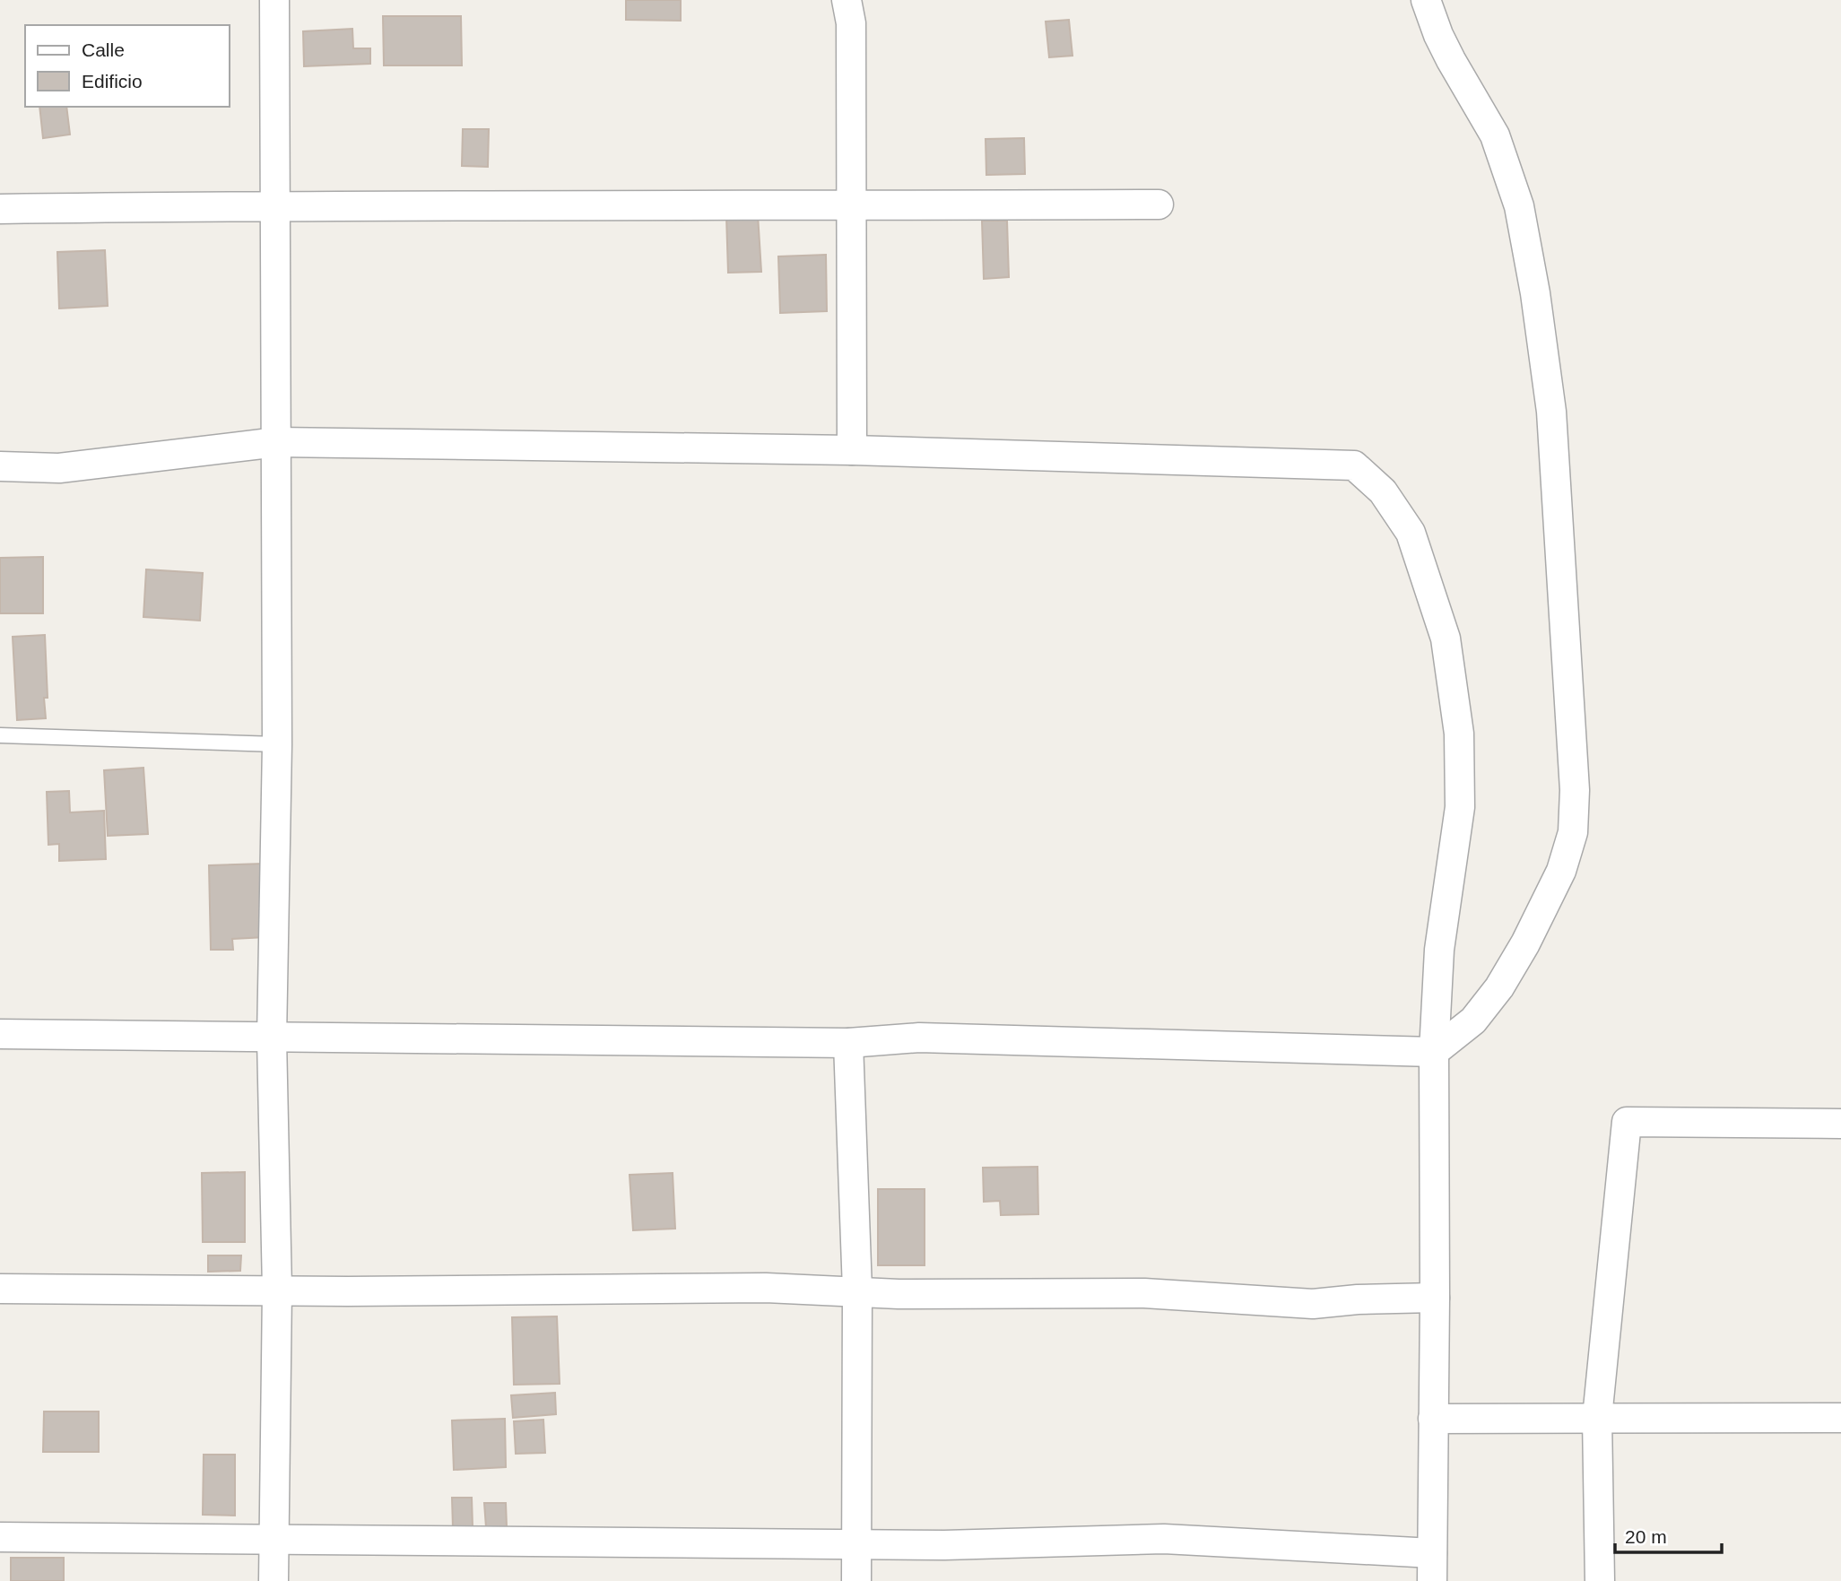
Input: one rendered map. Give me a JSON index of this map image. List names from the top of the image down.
{
  "legend": ["Calle", "Edificio"],
  "scale_bar": "20 m"
}
